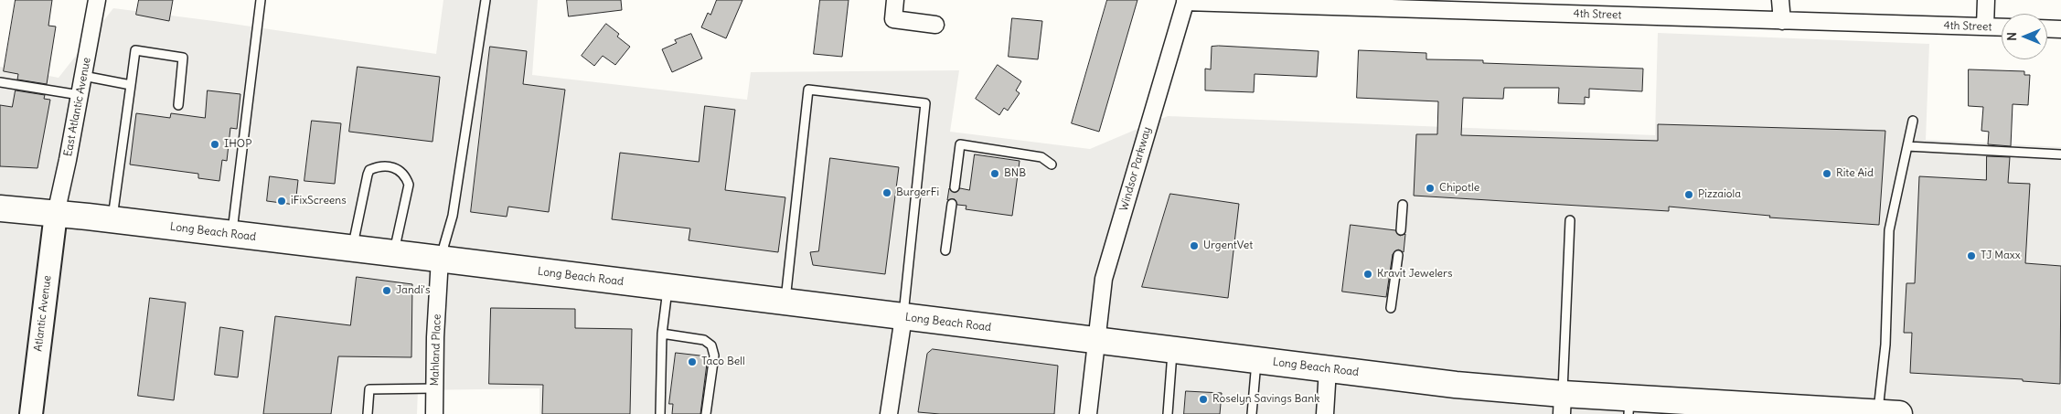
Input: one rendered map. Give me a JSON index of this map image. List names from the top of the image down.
{
  "streets": {
    "main road": ["Long Beach Road", "Atlantic Avenue"],
    "street": [
      "4th Street",
      "East Atlantic Avenue",
      "Windsor Parkway",
      "Mahland Place"
    ]
  },
  "crossings": [
    ["4th Street", "Windsor Parkway"],
    ["East Atlantic Avenue", "Long Beach Road"],
    ["East Atlantic Avenue", "Atlantic Avenue"],
    ["Windsor Parkway", "Long Beach Road"],
    ["Long Beach Road", "Atlantic Avenue"],
    ["Long Beach Road", "Mahland Place"]
  ],
  "places": [
    "IHOP",
    "BNB",
    "Rite Aid",
    "Chipotle",
    "BurgerFi",
    "Pizzaiola",
    "iFixScreens",
    "UrgentVet",
    "TJ Maxx",
    "Kravit Jewelers",
    "Jandi's",
    "Taco Bell",
    "Roselyn Savings Bank"
  ],
  "north": "left"
}
